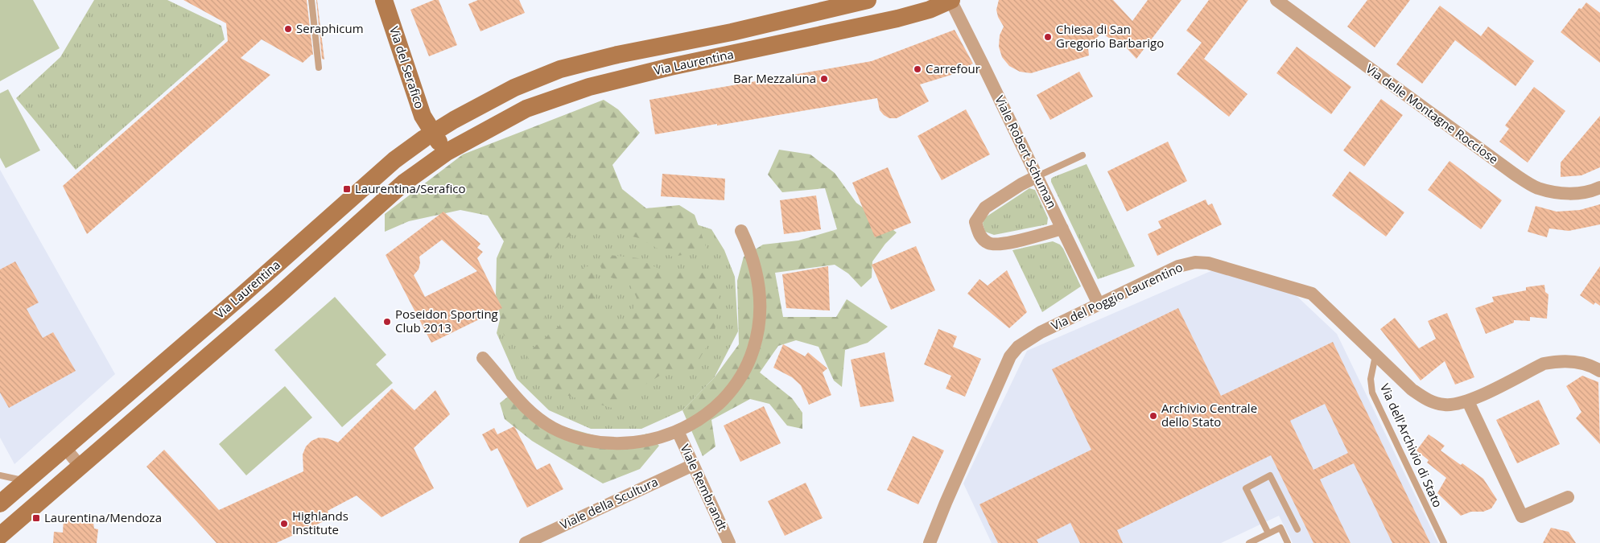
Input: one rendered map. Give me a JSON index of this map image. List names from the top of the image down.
{
  "streets": {
    "main road": ["Via Laurentina", "Via del Serafico"],
    "street": [
      "Via delle Montagne Rocciose",
      "Viale Robert Schuman",
      "Via del Poggio Laurentino",
      "Viale Rembrandt",
      "Viale della Scultura"
    ],
    "lane": ["Via dell'Archivio di Stato"]
  },
  "crossings": [
    ["Via Laurentina", "Via del Serafico"],
    ["Via Laurentina", "Viale Robert Schuman"],
    ["Viale Robert Schuman", "Via del Poggio Laurentino"],
    ["Via del Poggio Laurentino", "Via dell'Archivio di Stato"],
    ["Viale Rembrandt", "Viale della Scultura"]
  ],
  "places": {
    "other": [
      "Seraphicum",
      "Chiesa di San Gregorio Barbarigo",
      "Carrefour",
      "Bar Mezzaluna",
      "Poseidon Sporting Club 2013",
      "Archivio Centrale dello Stato",
      "Highlands Institute"
    ],
    "transit": ["Laurentina/Serafico", "Laurentina/Mendoza"]
  }
}
